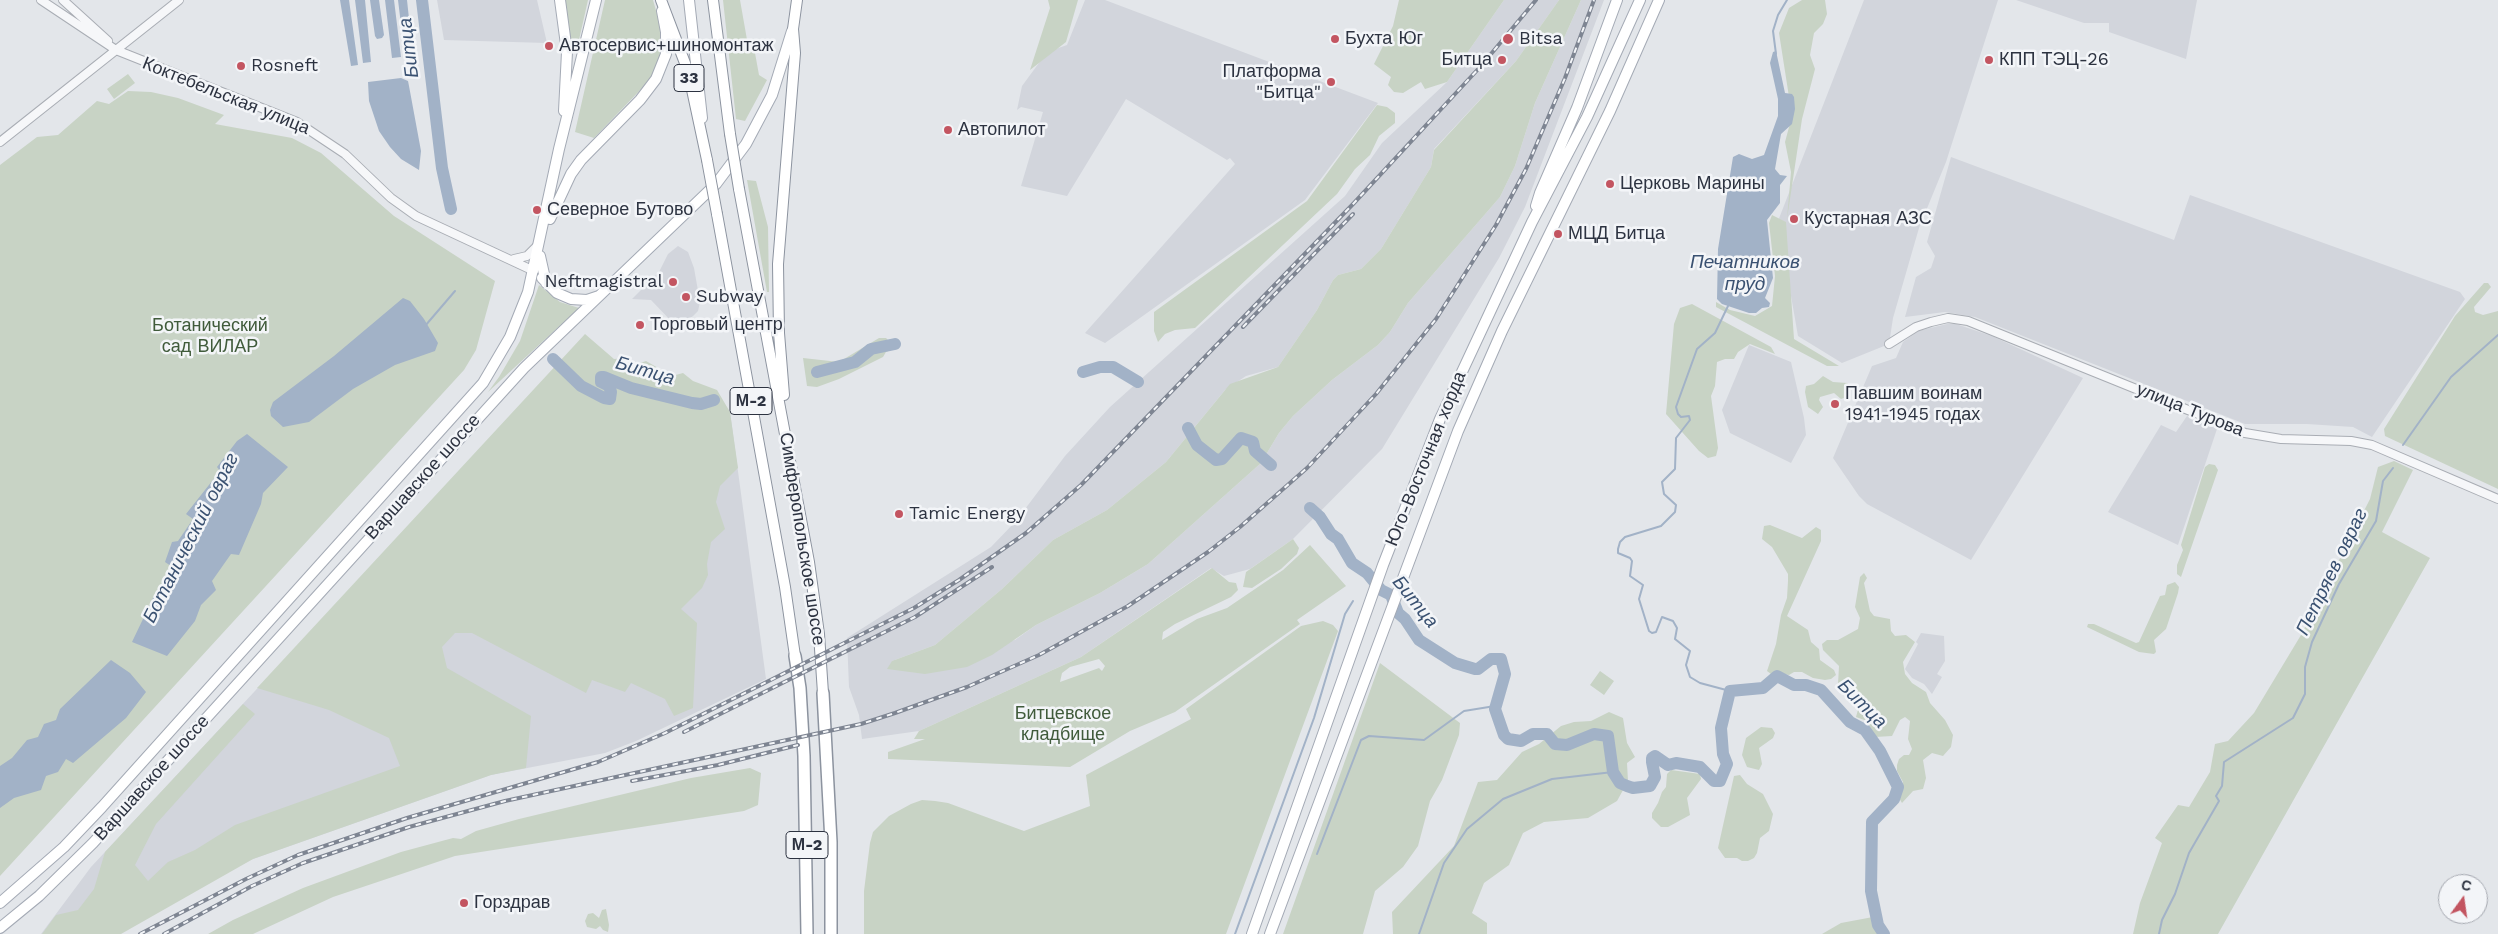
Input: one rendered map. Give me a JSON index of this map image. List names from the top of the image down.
{
  "streets": {
    "highway": ["М-2", "Симферопольское шоссе"],
    "main road": ["33", "Юго-Восточная хорда", "Варшавское шоссе"],
    "street": ["Коктебельская улица", "улица Турова"]
  },
  "crossings": [
    ["33", "Симферопольское шоссе"],
    ["Коктебельская улица", "Варшавское шоссе"]
  ],
  "water": [
    "Битца",
    "Печатников пруд",
    "Ботанический овраг",
    "Петряев овраг"
  ],
  "parks": ["Ботанический сад ВИЛАР", "Битцевское кладбище"],
  "places": [
    "Бухта Юг",
    "Bitsa",
    "Автосервис+шиномонтаж",
    "Битца",
    "КПП ТЭЦ-26",
    "Rosneft",
    "Платформа \"Битца\"",
    "Автопилот",
    "Церковь Марины",
    "Северное Бутово",
    "Кустарная АЗС",
    "МЦД Битца",
    "Neftmagistral",
    "Subway",
    "Торговый центр",
    "Павшим воинам 1941-1945 годах",
    "Tamic Energy",
    "Горздрав"
  ],
  "north": "top"
}
